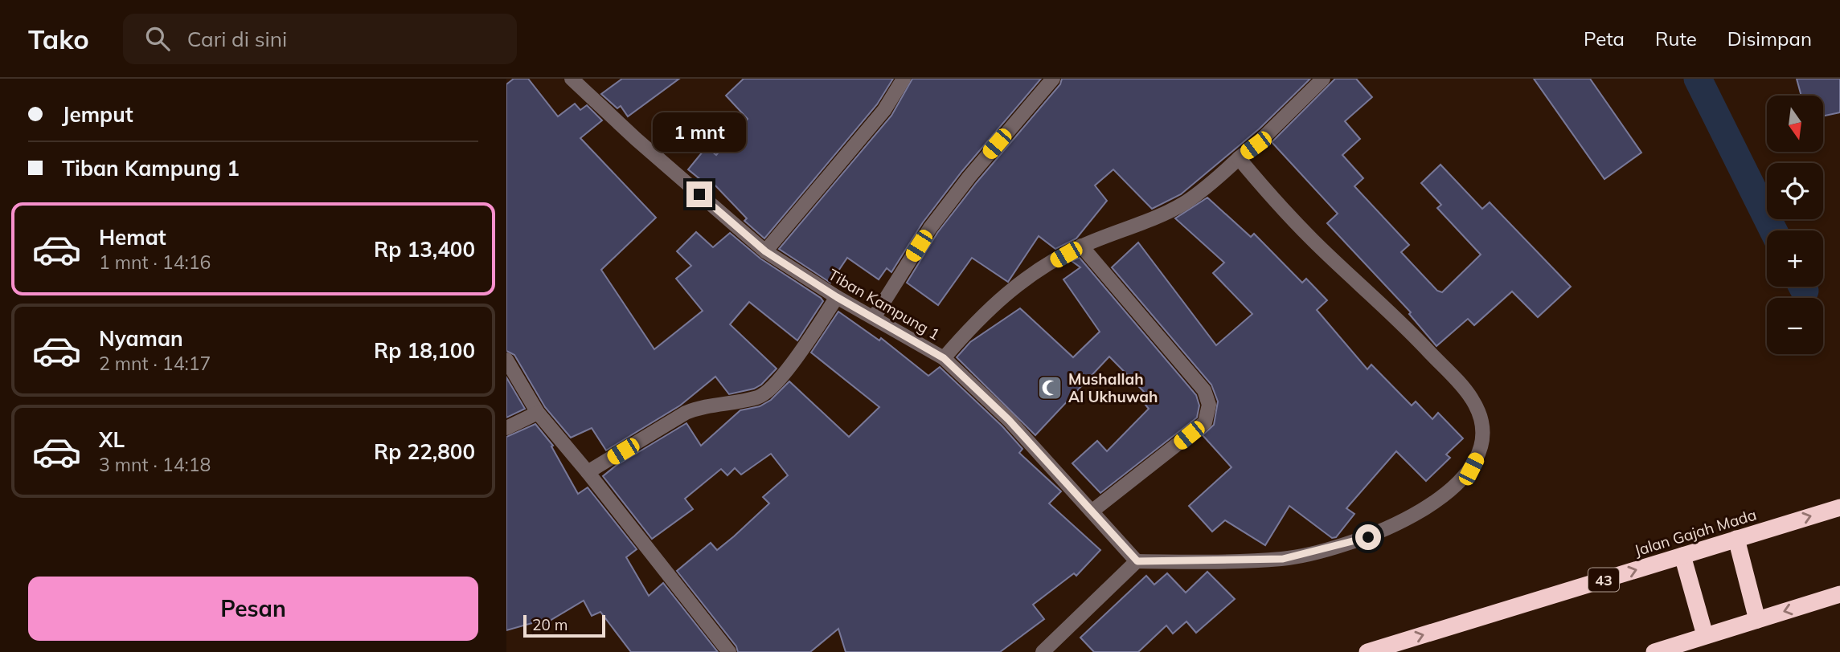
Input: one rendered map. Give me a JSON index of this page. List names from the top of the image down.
{
  "streets": {
    "highway": ["Jalan Gajah Mada", "43"],
    "street": ["Tiban Kampung 1"]
  },
  "places": {
    "mosque": ["Mushallah Al Ukhuwah"]
  },
  "scale_bar": "20 m",
  "north": "bottom",
  "page": {
    "header": "Tako",
    "search": "Cari di sini",
    "nav": ["Peta", "Rute", "Disimpan"],
    "banner": ["Jemput", "Tiban Kampung 1"],
    "map_buttons": ["+", "−"],
    "bubble": "1 mnt",
    "list": [
      {
        "name": "Hemat",
        "note": "1 mnt · 14:16",
        "value": "Rp 13,400"
      },
      {
        "name": "Nyaman",
        "note": "2 mnt · 14:17",
        "value": "Rp 18,100"
      },
      {
        "name": "XL",
        "note": "3 mnt · 14:18",
        "value": "Rp 22,800"
      }
    ],
    "buttons": "Pesan",
    "scale": "20 m"
  }
}
